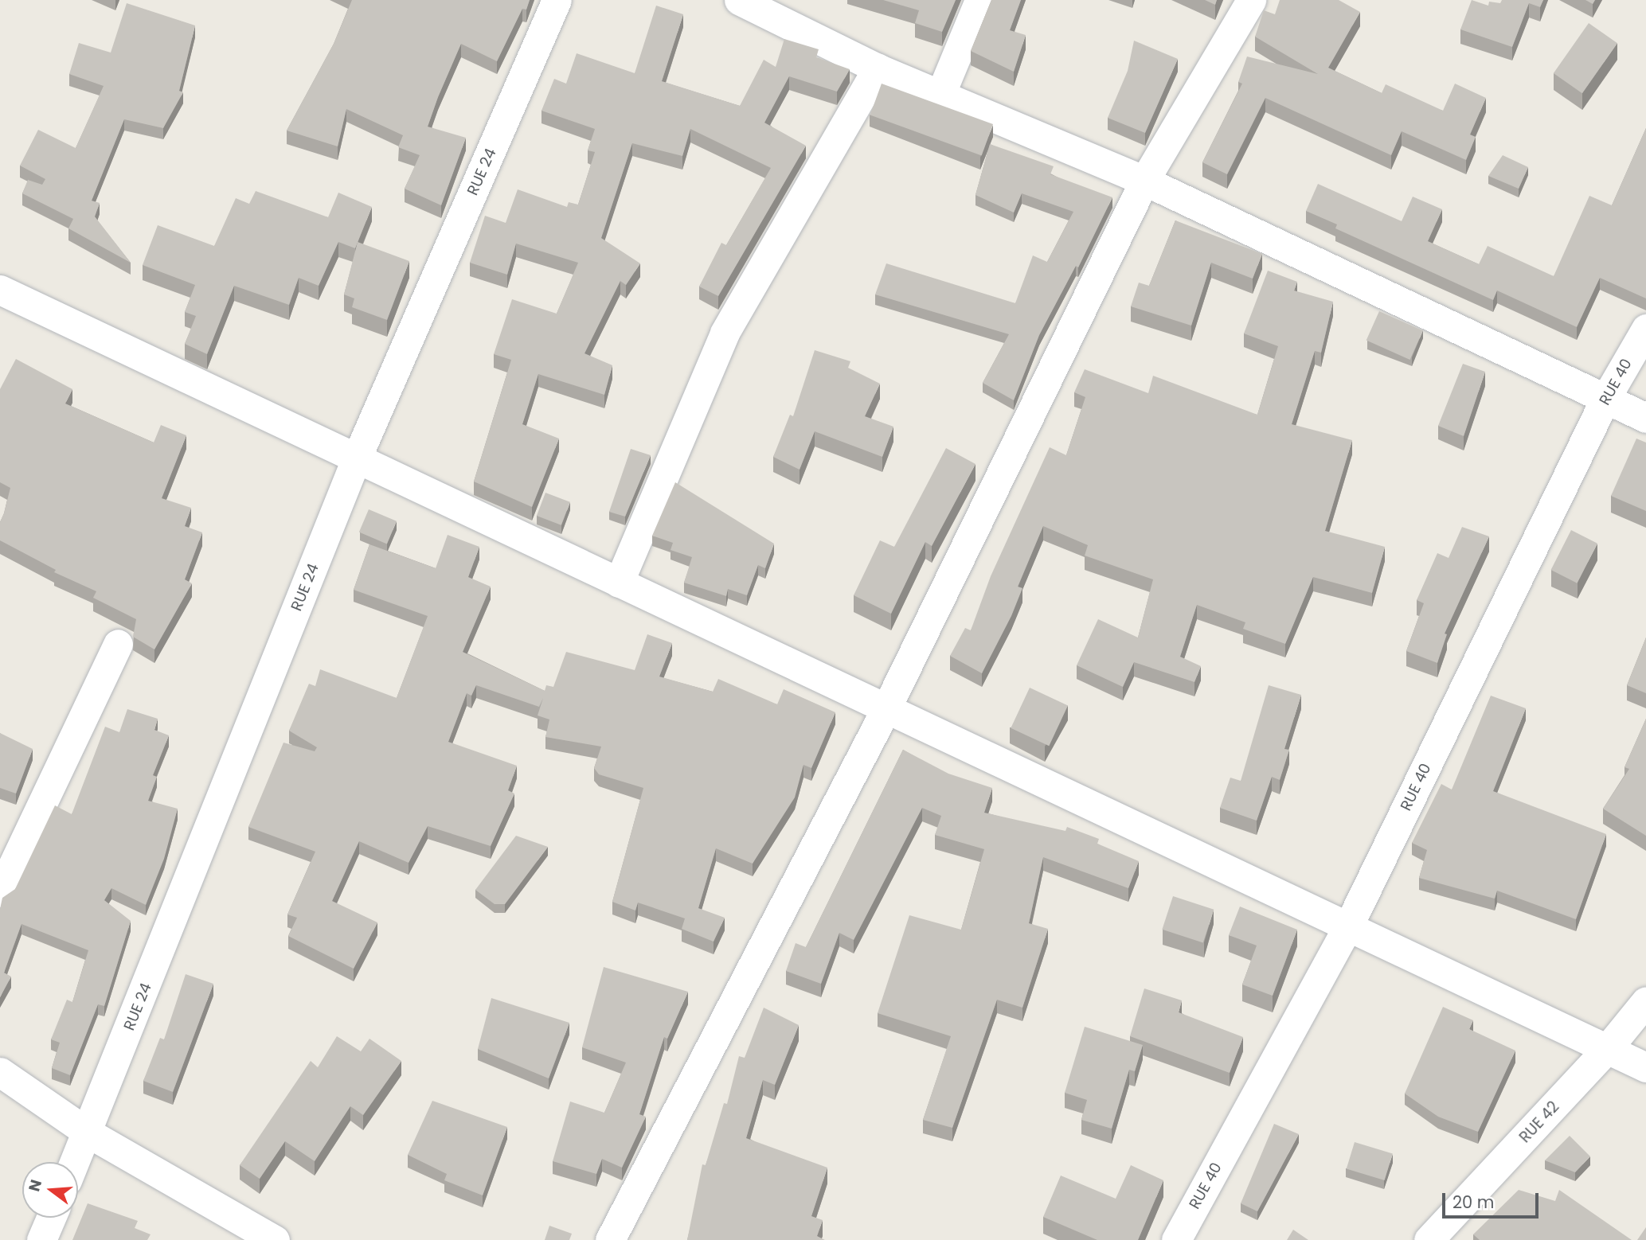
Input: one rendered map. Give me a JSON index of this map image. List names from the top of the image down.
{
  "streets": {
    "street": ["RUE 24", "RUE 40", "RUE 42"]
  },
  "scale_bar": "20 m",
  "north": "left"
}
